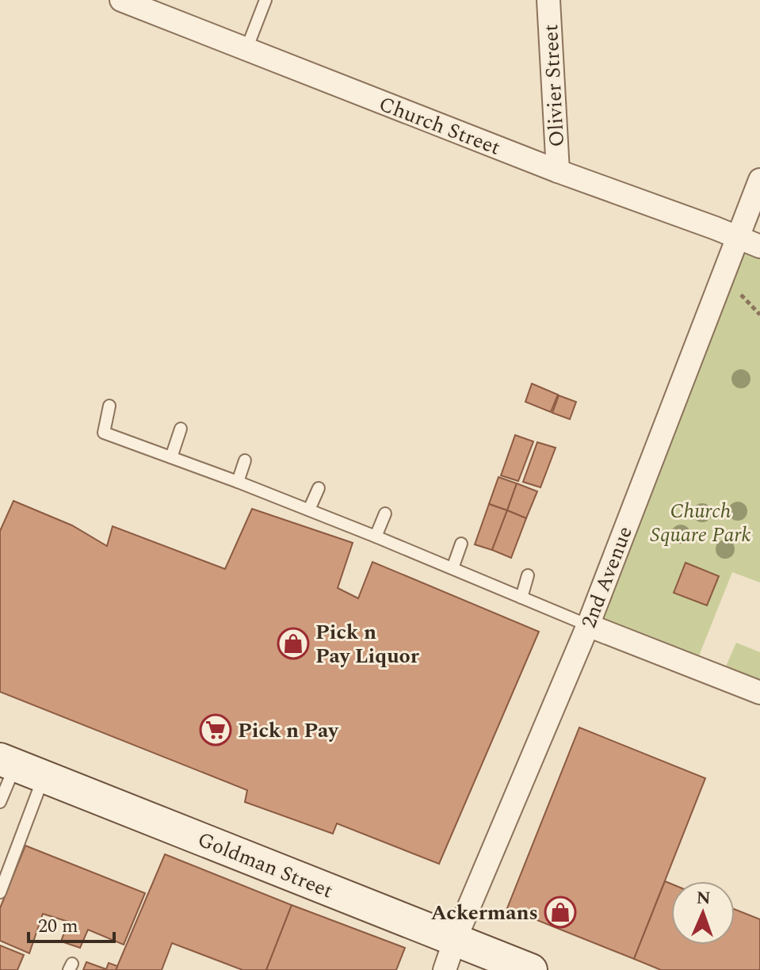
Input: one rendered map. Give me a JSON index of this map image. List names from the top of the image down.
{
  "streets": {
    "street": [
      "Olivier Street",
      "Church Street",
      "2nd Avenue",
      "Goldman Street"
    ]
  },
  "crossings": [
    ["Olivier Street", "Church Street"],
    ["Church Street", "2nd Avenue"],
    ["2nd Avenue", "Goldman Street"]
  ],
  "parks": ["Church Square Park"],
  "places": {
    "shop": ["Pick n Pay Liquor", "Ackermans"],
    "supermarket": ["Pick n Pay"]
  },
  "scale_bar": "20 m",
  "north": "top"
}
